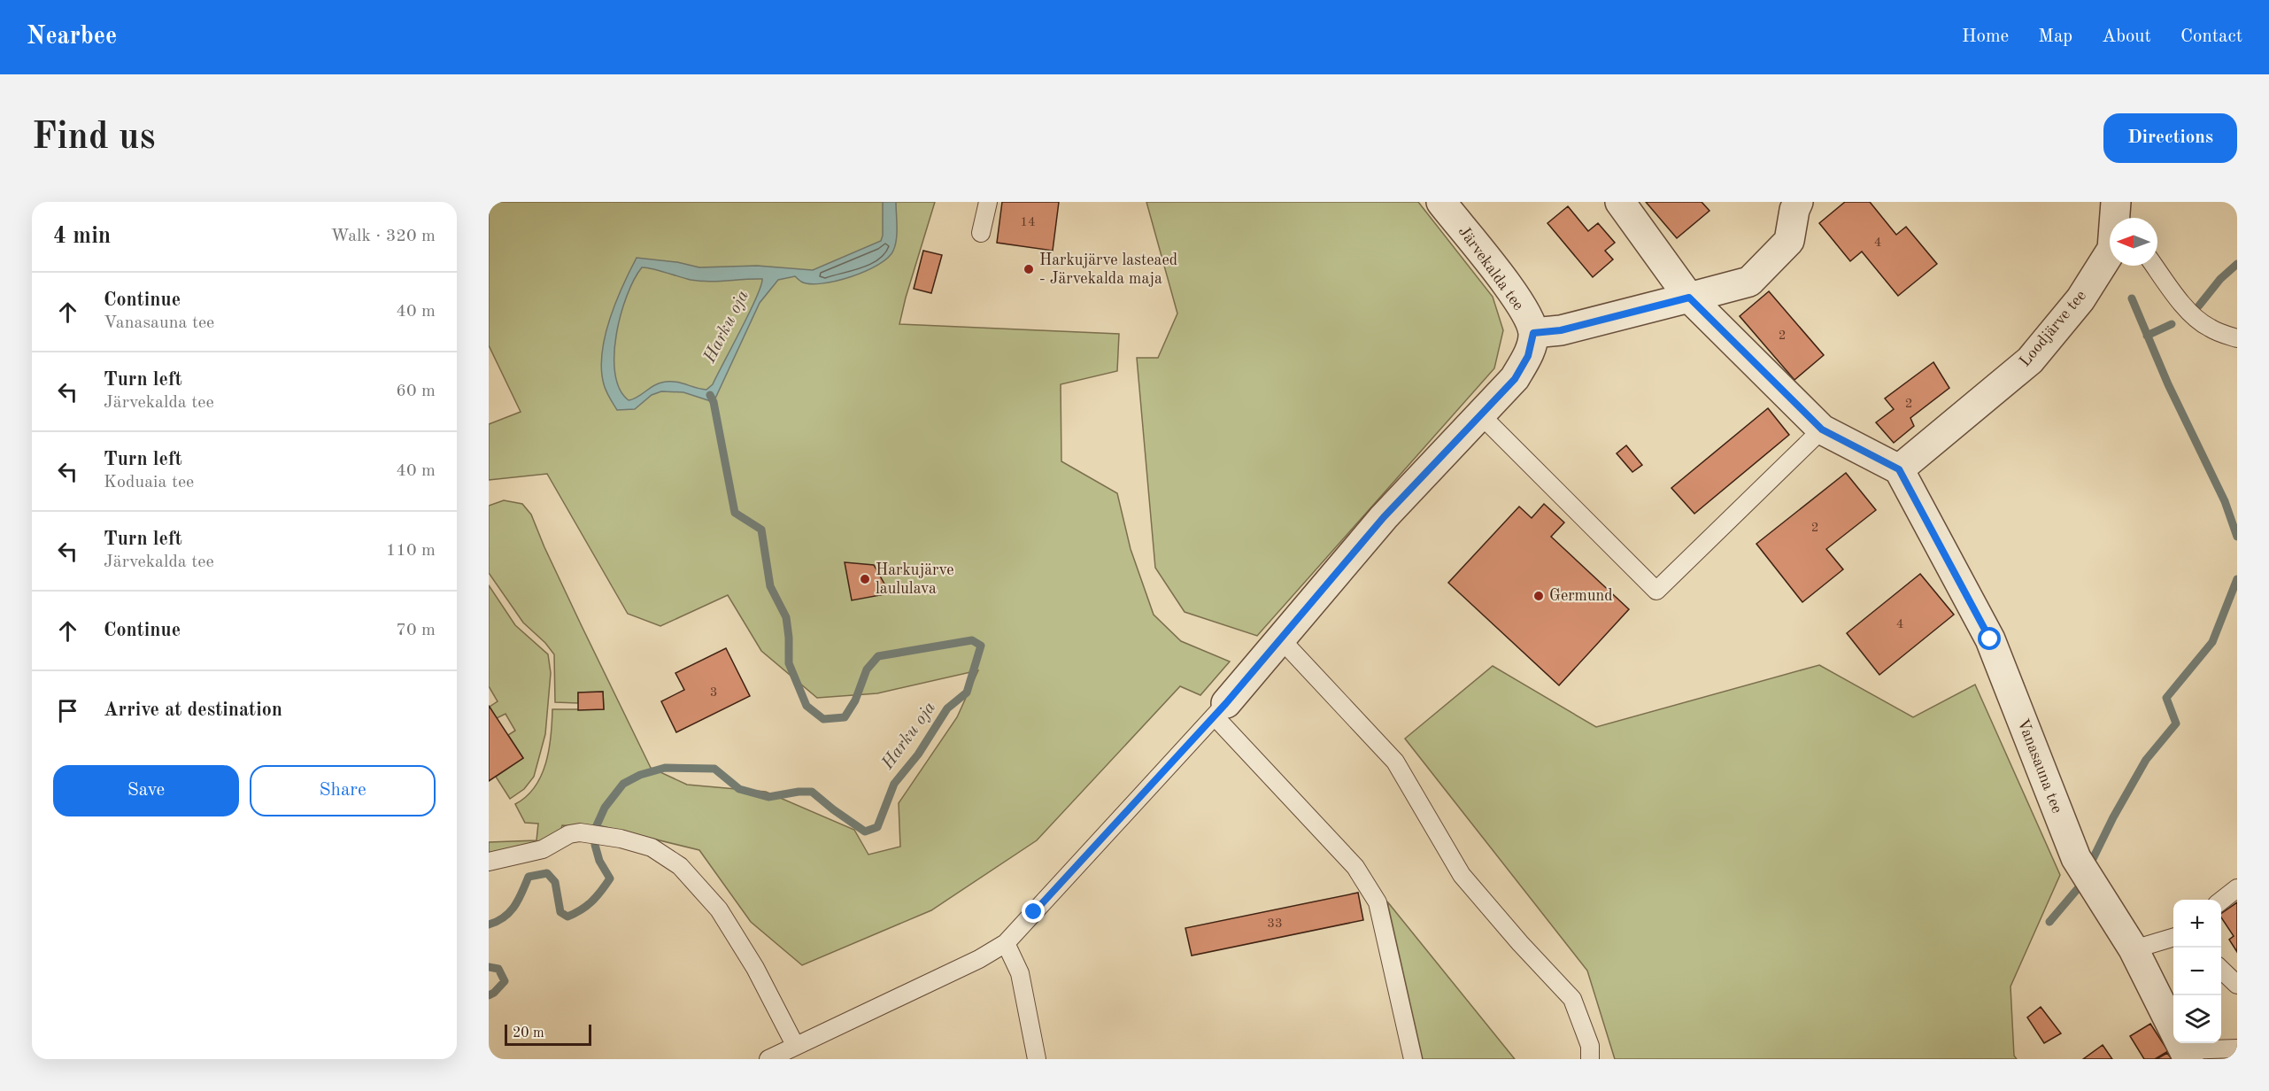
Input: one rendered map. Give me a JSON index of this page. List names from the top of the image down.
{
  "streets": {
    "street": ["Järvekalda tee", "Loodjärve tee", "Vanasauna tee"]
  },
  "crossings": [
    ["Loodjärve tee", "Vanasauna tee"]
  ],
  "water": ["Harku oja"],
  "places": ["Harkujärve lasteaed - Järvekalda maja", "Harkujärve laululava", "Germund"],
  "house_numbers": [
    "14",
    "4",
    "2",
    "2",
    "2",
    "4",
    "3",
    "33"
  ],
  "scale_bar": "20 m",
  "north": "left",
  "page": {
    "header": "Nearbee",
    "nav": [
      "Home",
      "Map",
      "About",
      "Contact"
    ],
    "buttons": [
      "Directions",
      ["Save", "Share"]
    ],
    "title": "Find us",
    "heading": ["4 min", "Walk · 320 m"],
    "list": [
      ["Continue", "Vanasauna tee", "40 m"],
      ["Turn left", "Järvekalda tee", "60 m"],
      ["Turn left", "Koduaia tee", "40 m"],
      ["Turn left", "Järvekalda tee", "110 m"],
      ["Continue", "70 m"],
      "Arrive at destination"
    ],
    "map_buttons": ["+", "−"],
    "scale": "20 m"
  }
}
